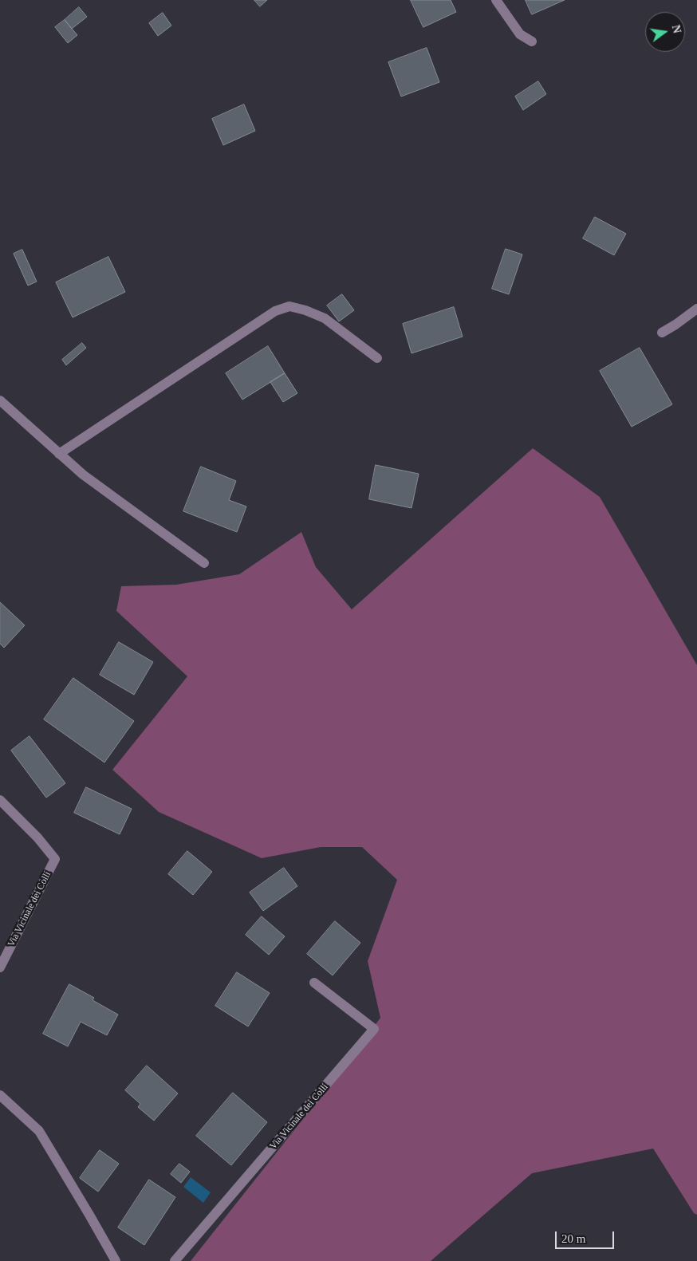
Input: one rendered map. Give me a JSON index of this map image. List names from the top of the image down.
{
  "streets": {
    "street": ["Via Vicinale dei Colli"]
  },
  "scale_bar": "20 m",
  "north": "right"
}
